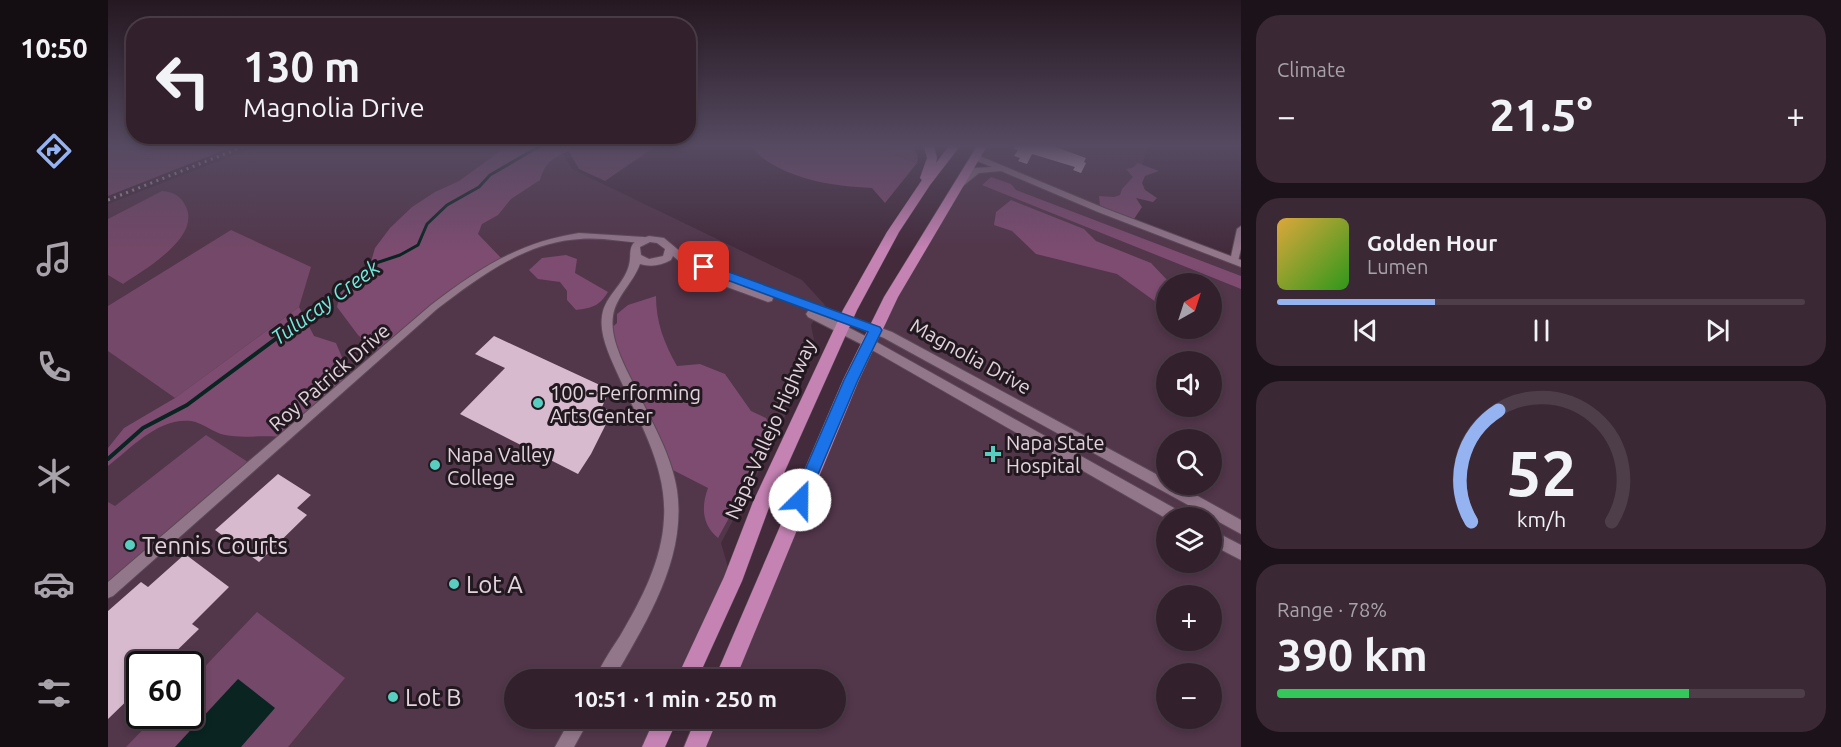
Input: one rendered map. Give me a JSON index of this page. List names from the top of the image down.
{
  "streets": {
    "main road": ["Napa-Vallejo Highway"],
    "street": ["Magnolia Drive", "Roy Patrick Drive"]
  },
  "crossings": [
    ["Magnolia Drive", "Roy Patrick Drive"],
    ["Magnolia Drive", "Napa-Vallejo Highway"]
  ],
  "water": ["Tulucay Creek"],
  "places": {
    "other": [
      "100 - Performing Arts Center",
      "Napa Valley College",
      "Tennis Courts",
      "Lot A",
      "Lot B"
    ],
    "health": ["Napa State Hospital"]
  },
  "north": "top right",
  "page": {
    "tabs": "10:50",
    "tile": [
      "Climate",
      ["Range · 78%", "390 km"]
    ],
    "turn": ["130 m", "Magnolia Drive"],
    "heat": ["−", "21.5°", "+"],
    "song": ["Golden Hour", "Lumen"],
    "map_buttons": ["+", "−"],
    "limit": "60",
    "trip": "10:51 · 1 min · 250 m",
    "gauge": ["52", "km/h"]
  }
}
